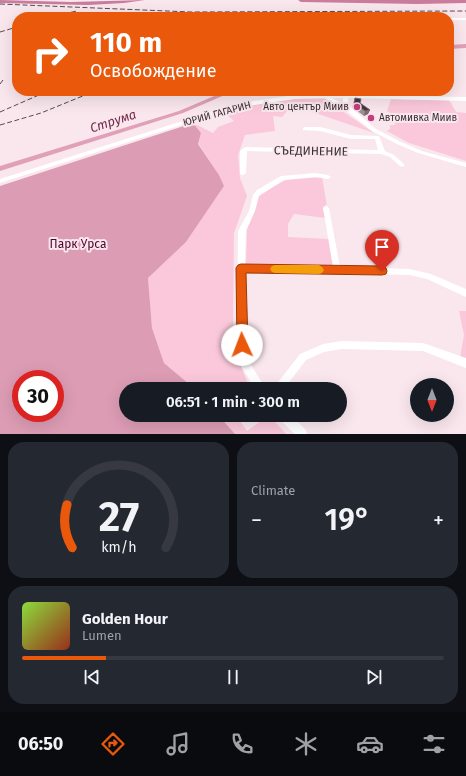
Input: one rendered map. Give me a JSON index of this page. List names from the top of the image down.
{
  "streets": {
    "street": ["ЮРИЙ ГАГАРИН", "СЪЕДИНЕНИЕ"]
  },
  "water": ["Струма"],
  "parks": ["Парк Урса"],
  "places": ["Авто център Миив", "Автомивка Миив"],
  "north": "bottom",
  "page": {
    "turn": ["110 m", "Освобождение"],
    "limit": "30",
    "trip": "06:51 · 1 min · 300 m",
    "tile": "Climate",
    "heat": ["−", "19°", "+"],
    "song": ["Golden Hour", "Lumen"],
    "tabs": "06:50",
    "gauge": ["27", "km/h"]
  }
}
